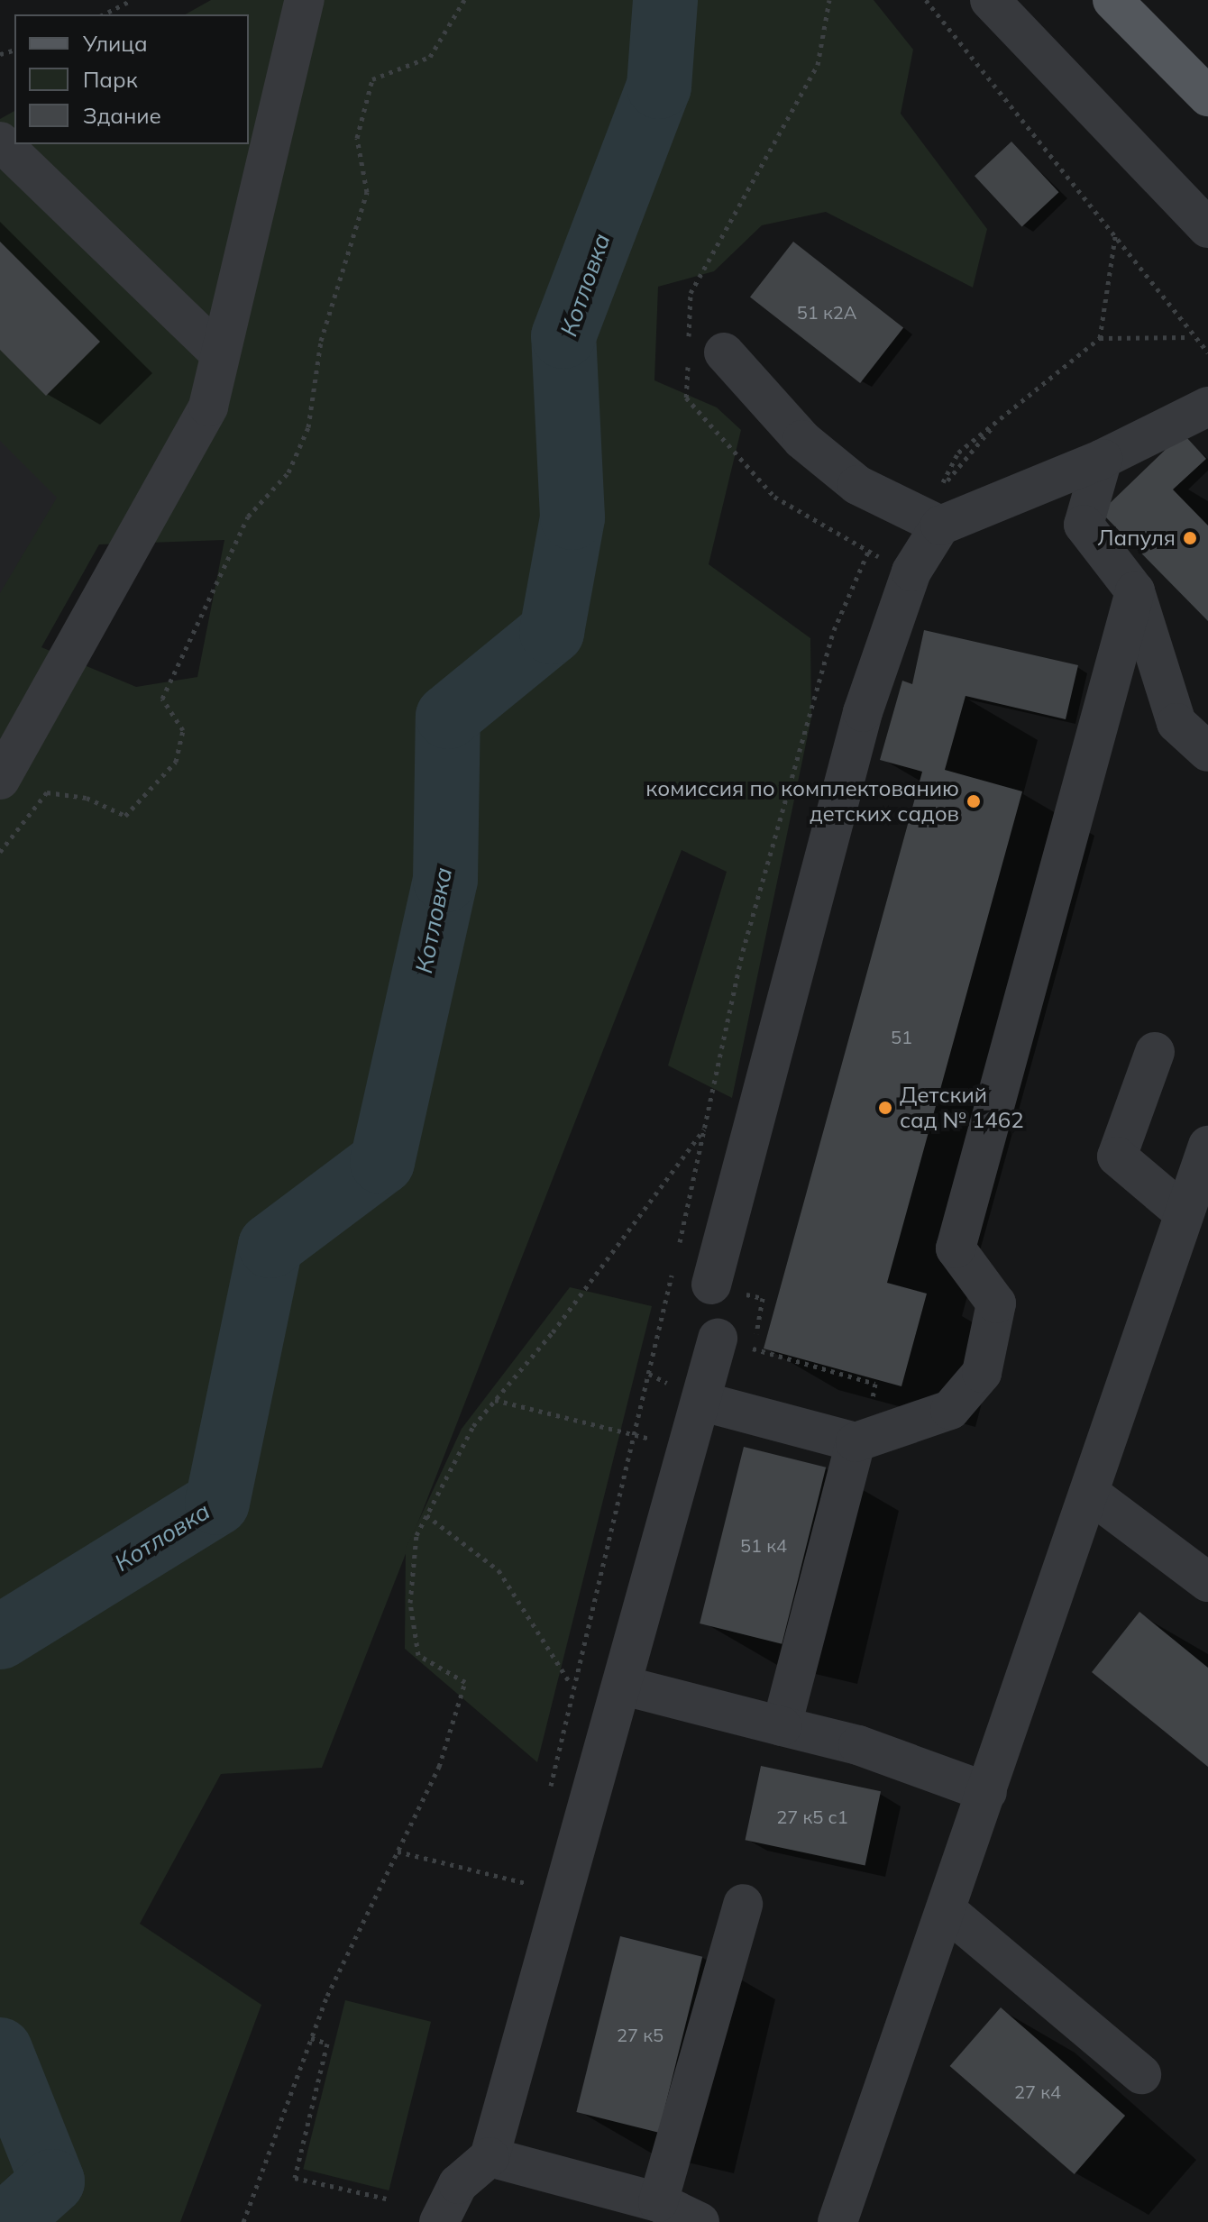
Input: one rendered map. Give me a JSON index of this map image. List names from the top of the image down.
{
  "water": ["Котловка"],
  "places": ["Лапуля", "комиссия по комплектованию детских садов", "Детский сад № 1462"],
  "house_numbers": [
    "51 к2А",
    "51",
    "51 к4",
    "27 к5 с1",
    "27 к5",
    "27 к4"
  ],
  "legend": ["Улица", "Парк", "Здание"]
}
